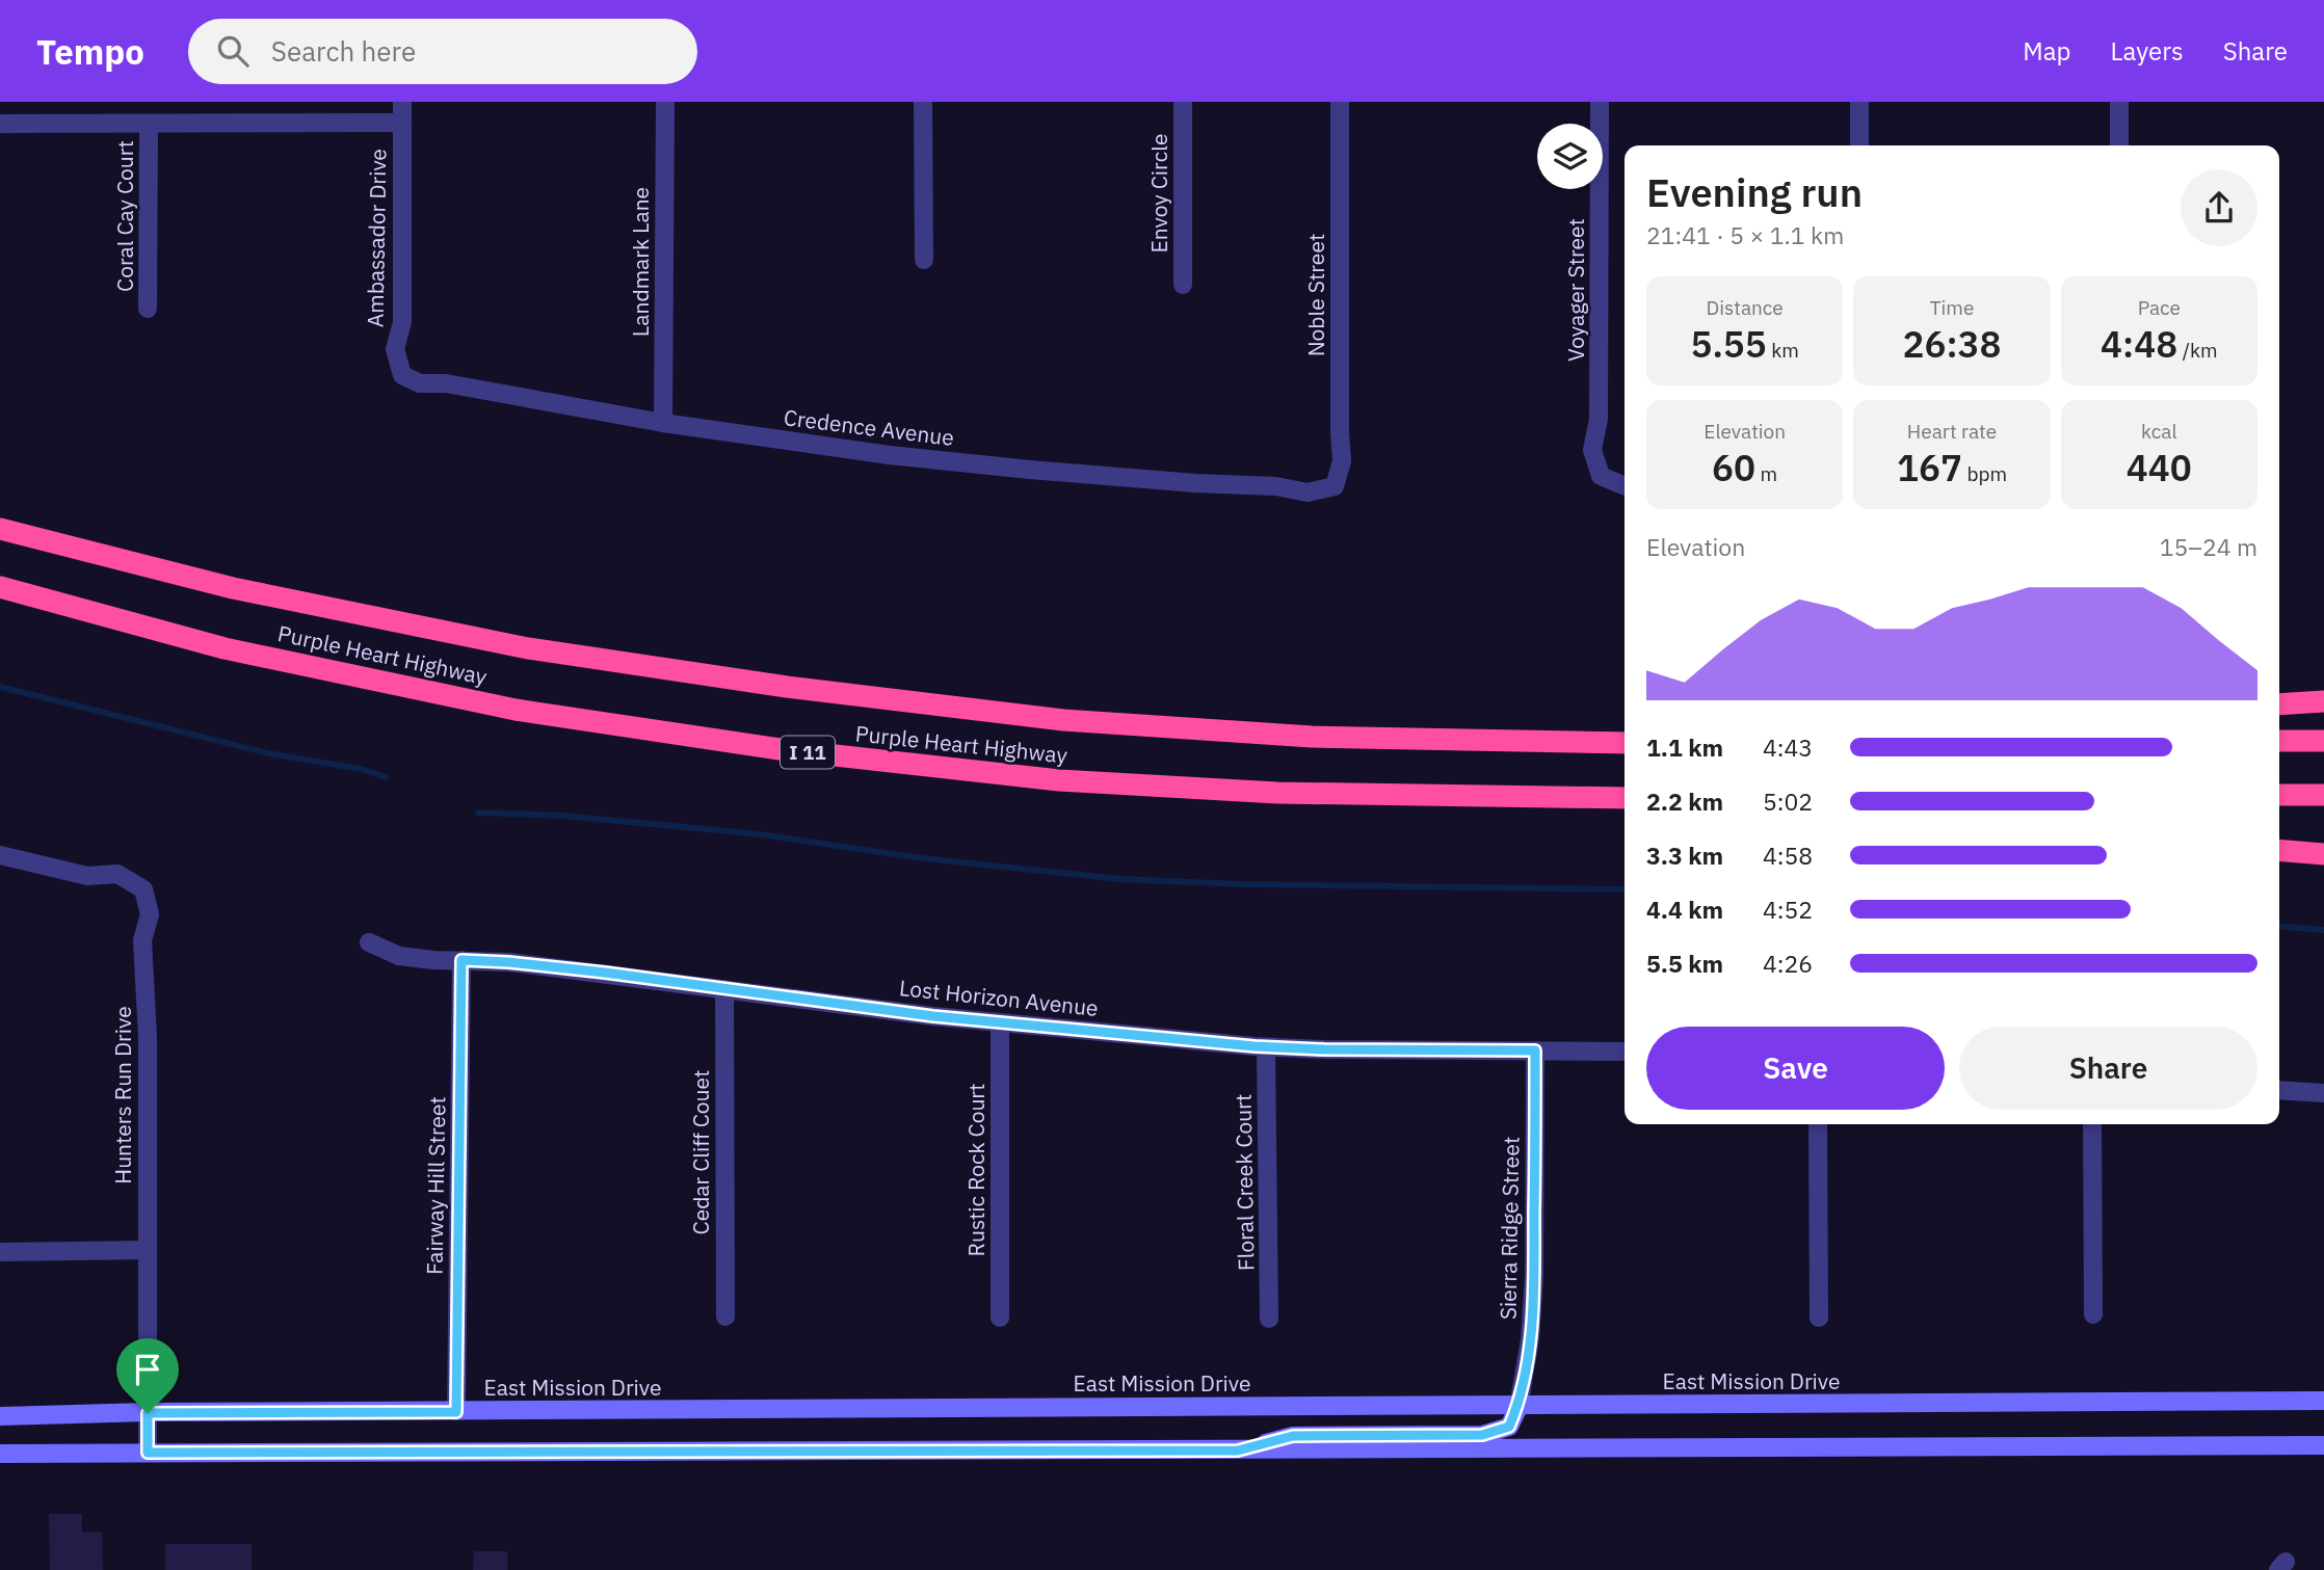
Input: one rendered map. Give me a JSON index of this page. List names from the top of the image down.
{
  "streets": {
    "highway": ["Purple Heart Highway", "I 11"],
    "street": [
      "Envoy Circle",
      "Coral Cay Court",
      "Ambassador Drive",
      "Landmark Lane",
      "Voyager Street",
      "Noble Street",
      "Credence Avenue",
      "Lost Horizon Avenue",
      "Hunters Run Drive",
      "Cedar Cliff Couet",
      "Rustic Rock Court",
      "Floral Creek Court",
      "Fairway Hill Street",
      "Sierra Ridge Street",
      "East Mission Drive"
    ]
  },
  "crossings": [
    ["Ambassador Drive", "Credence Avenue"],
    ["Landmark Lane", "Credence Avenue"],
    ["Noble Street", "Credence Avenue"],
    ["Lost Horizon Avenue", "Cedar Cliff Couet"],
    ["Lost Horizon Avenue", "Rustic Rock Court"],
    ["Lost Horizon Avenue", "Floral Creek Court"],
    ["Lost Horizon Avenue", "Fairway Hill Street"],
    ["Lost Horizon Avenue", "Sierra Ridge Street"],
    ["Hunters Run Drive", "East Mission Drive"],
    ["Fairway Hill Street", "East Mission Drive"],
    ["Sierra Ridge Street", "East Mission Drive"]
  ],
  "page": {
    "header": "Tempo",
    "search": "Search here",
    "nav": ["Map", "Layers", "Share"],
    "heading": ["Evening run", "21:41 · 5 × 1.1 km"],
    "stats": [
      ["Distance", "5.55 km"],
      ["Time", "26:38"],
      ["Pace", "4:48 /km"],
      ["Elevation", "60 m"],
      ["Heart rate", "167 bpm"],
      ["kcal", "440"]
    ],
    "chart": ["Elevation", "15–24 m"],
    "list": [
      {
        "name": "1.1 km",
        "note": "4:43"
      },
      {
        "name": "2.2 km",
        "note": "5:02"
      },
      {
        "name": "3.3 km",
        "note": "4:58"
      },
      {
        "name": "4.4 km",
        "note": "4:52"
      },
      {
        "name": "5.5 km",
        "note": "4:26"
      }
    ],
    "buttons": ["Save", "Share"]
  }
}
